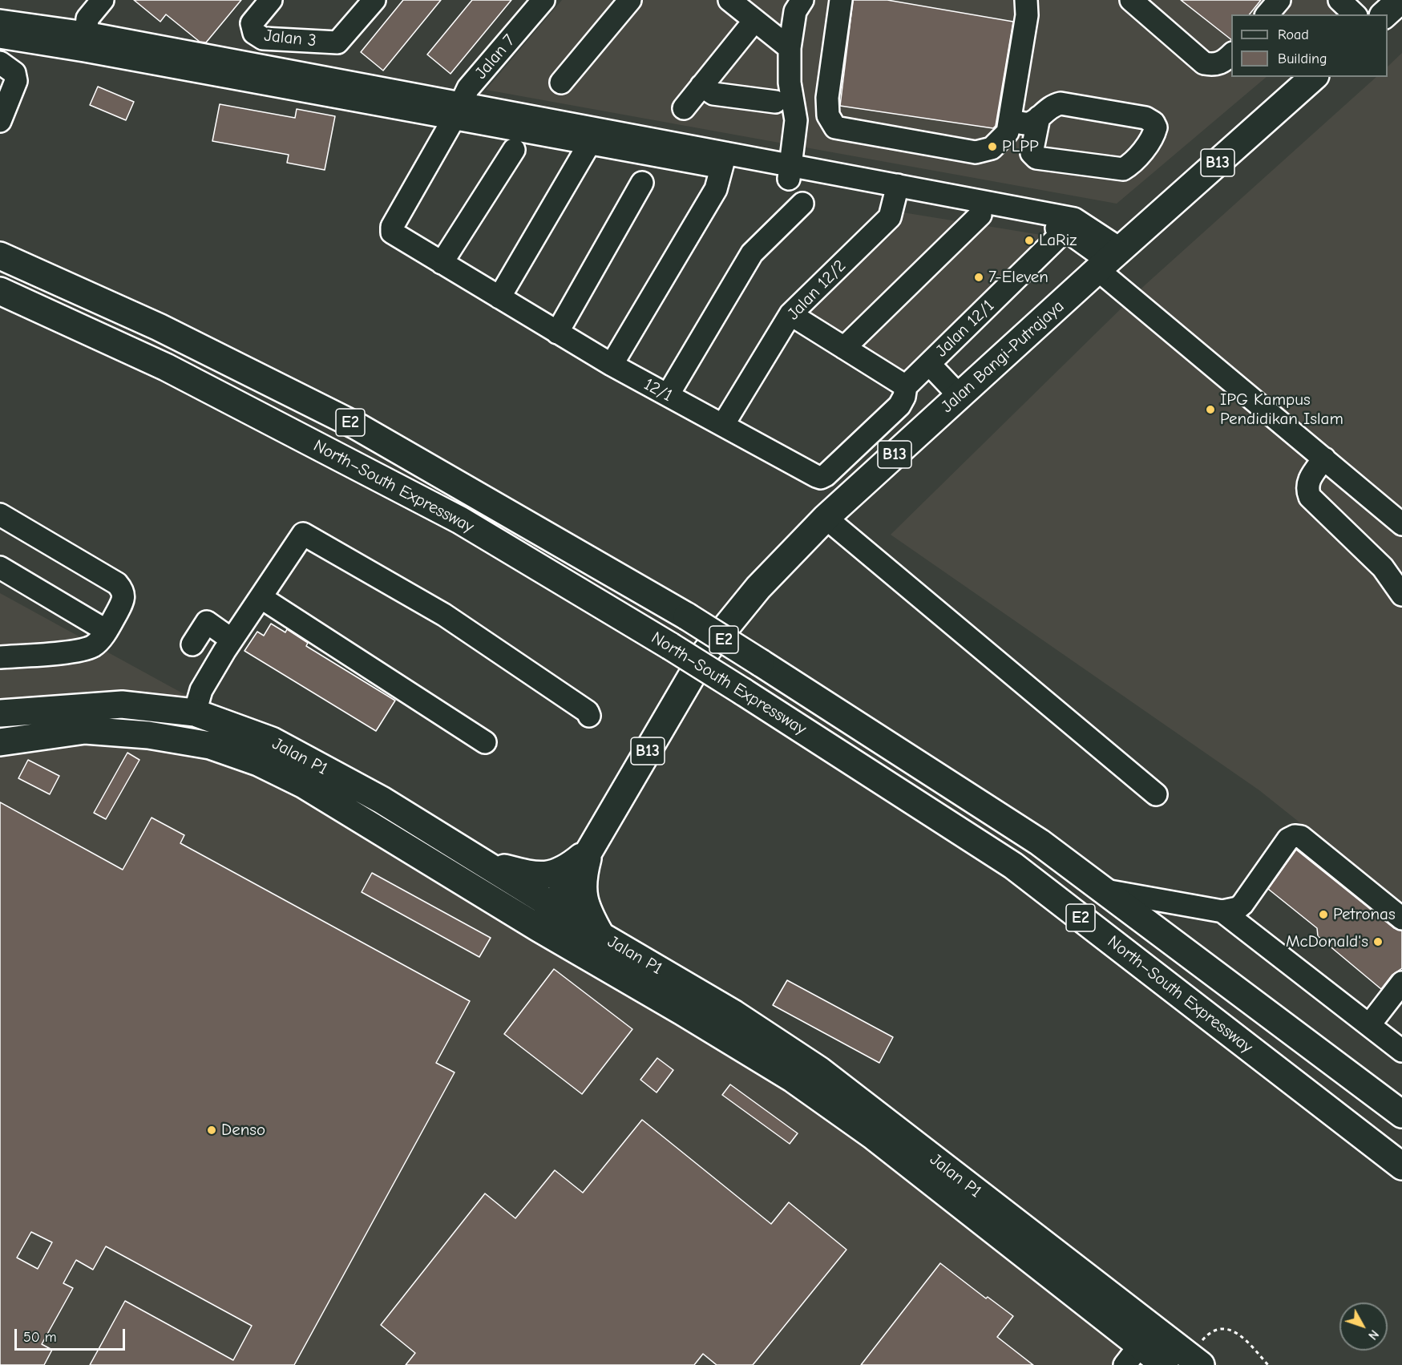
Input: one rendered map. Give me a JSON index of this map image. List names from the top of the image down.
{
  "streets": {
    "main road": [
      "B13",
      "Jalan Bangi-Putrajaya",
      "E2",
      "North–South Expressway",
      "Jalan P1"
    ],
    "street": [
      "Jalan 3",
      "Jalan 7",
      "Jalan 12/2",
      "Jalan 12/1",
      "12/1"
    ]
  },
  "crossings": [
    ["Jalan 7", "12/1"],
    ["B13", "Jalan Bangi-Putrajaya"],
    ["B13", "Jalan P1"],
    ["Jalan 12/2", "12/1"],
    ["Jalan 12/1", "12/1"]
  ],
  "places": [
    "PLPP",
    "LaRiz",
    "7-Eleven",
    "IPG Kampus Pendidikan Islam",
    "Petronas",
    "McDonald's",
    "Denso"
  ],
  "legend": ["Road", "Building"],
  "scale_bar": "50 m",
  "north": "bottom right"
}
